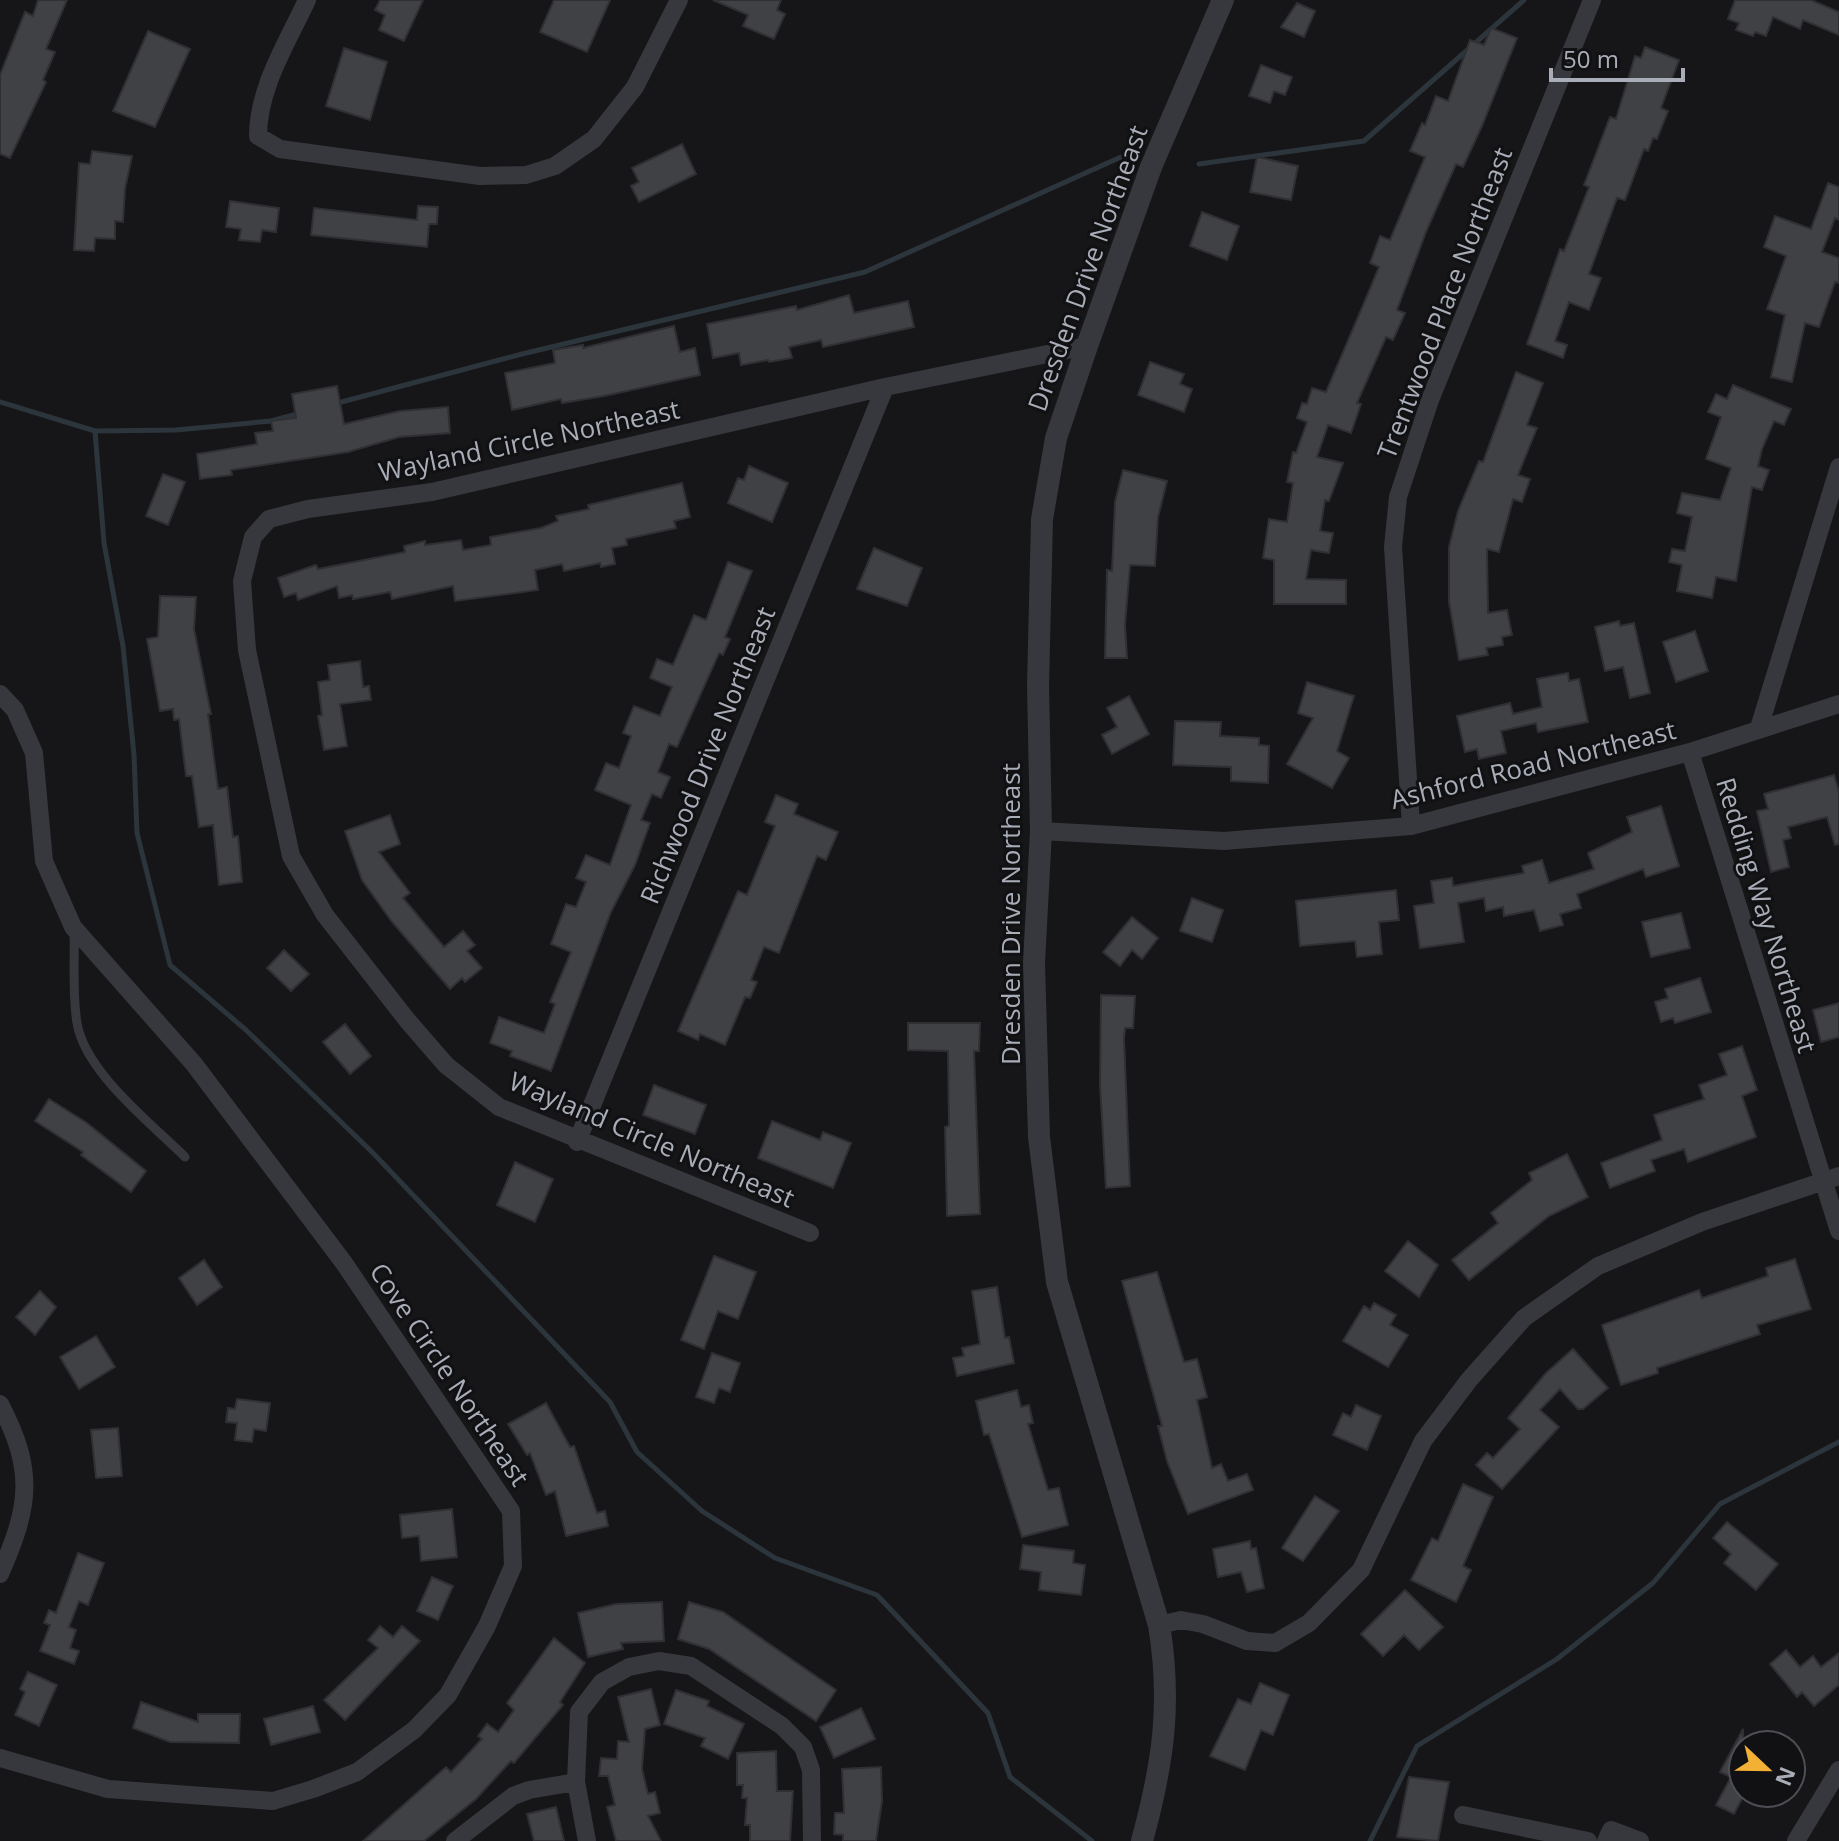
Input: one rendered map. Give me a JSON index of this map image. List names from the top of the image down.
{
  "streets": {
    "street": [
      "Dresden Drive Northeast",
      "Trentwood Place Northeast",
      "Wayland Circle Northeast",
      "Richwood Drive Northeast",
      "Ashford Road Northeast",
      "Redding Way Northeast",
      "Cove Circle Northeast"
    ]
  },
  "crossings": [
    ["Dresden Drive Northeast", "Wayland Circle Northeast"],
    ["Dresden Drive Northeast", "Ashford Road Northeast"],
    ["Trentwood Place Northeast", "Ashford Road Northeast"],
    ["Wayland Circle Northeast", "Richwood Drive Northeast"],
    ["Ashford Road Northeast", "Redding Way Northeast"]
  ],
  "scale_bar": "50 m",
  "north": "right"
}
